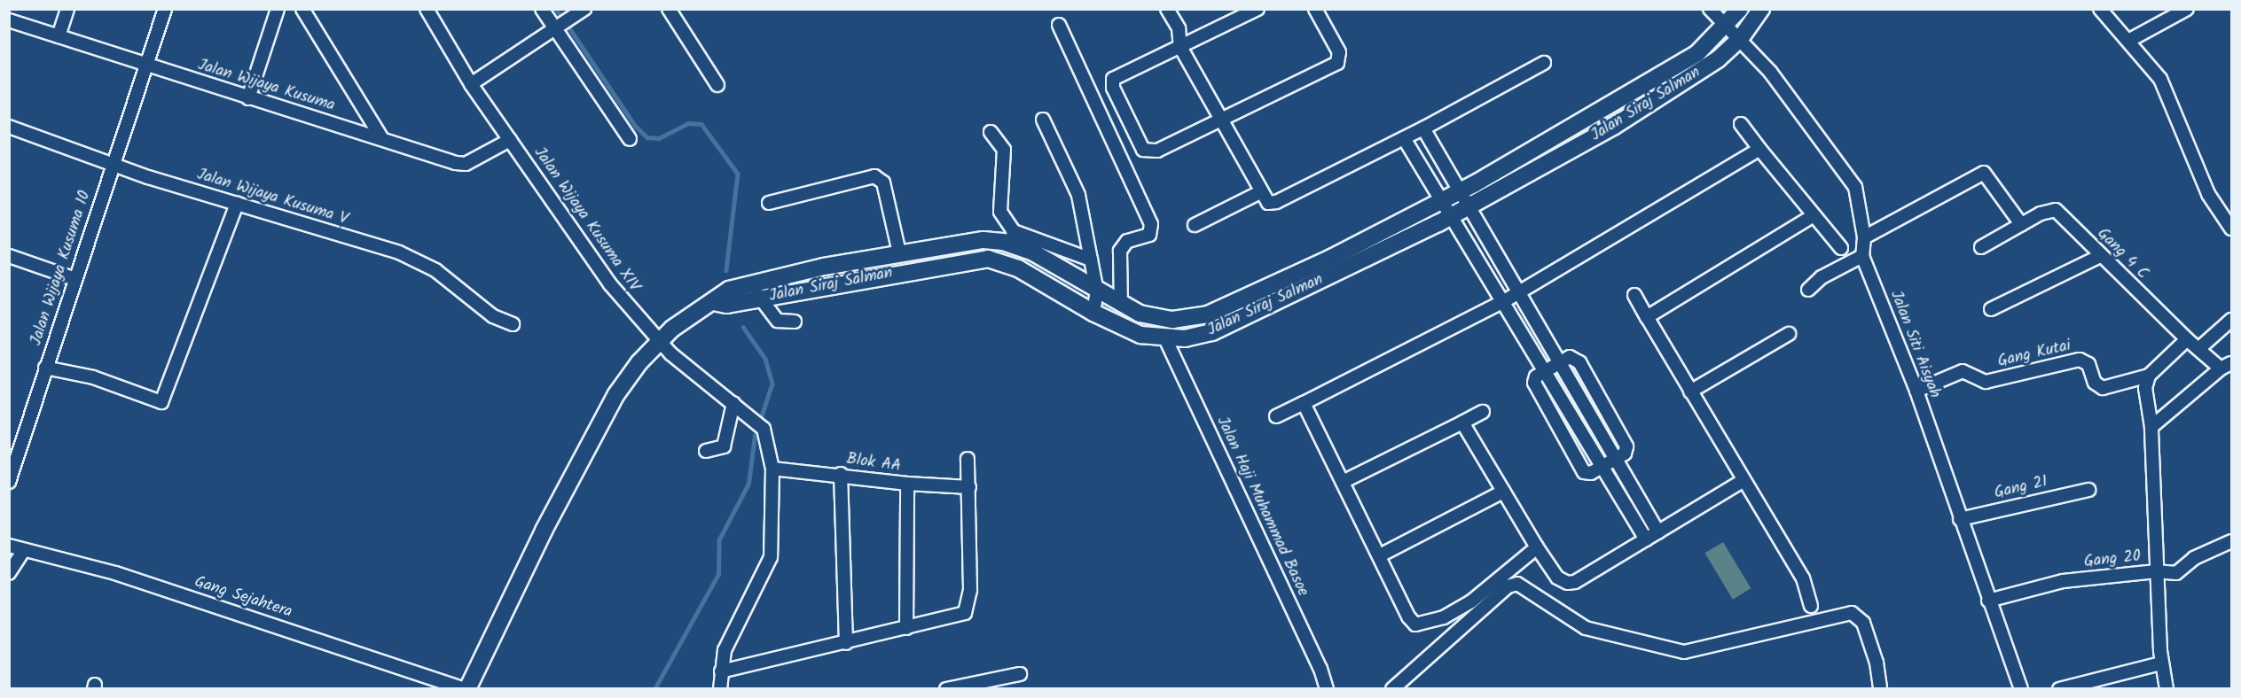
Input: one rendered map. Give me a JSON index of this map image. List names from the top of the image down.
{
  "streets": {
    "street": [
      "Jalan Wijaya Kusuma",
      "Jalan Siraj Salman",
      "Jalan Wijaya Kusuma V",
      "Jalan Wijaya Kusuma XIV",
      "Gang 4 C",
      "Jalan Wijaya Kusuma 10",
      "Jalan Siti Aisyah",
      "Gang Kutai",
      "Blok AA",
      "Gang 21",
      "Jalan Haji Muhammad Basoe",
      "Gang 20",
      "Gang Sejahtera"
    ]
  },
  "crossings": [
    ["Jalan Wijaya Kusuma", "Jalan Wijaya Kusuma XIV"],
    ["Jalan Wijaya Kusuma", "Jalan Wijaya Kusuma 10"],
    ["Jalan Siraj Salman", "Jalan Wijaya Kusuma XIV"],
    ["Jalan Siraj Salman", "Jalan Siti Aisyah"],
    ["Jalan Siraj Salman", "Jalan Haji Muhammad Basoe"],
    ["Jalan Siraj Salman", "Gang Sejahtera"],
    ["Jalan Wijaya Kusuma V", "Jalan Wijaya Kusuma 10"],
    ["Jalan Wijaya Kusuma XIV", "Blok AA"],
    ["Jalan Siti Aisyah", "Gang Kutai"],
    ["Jalan Siti Aisyah", "Gang 21"],
    ["Jalan Siti Aisyah", "Gang 20"]
  ]
}
